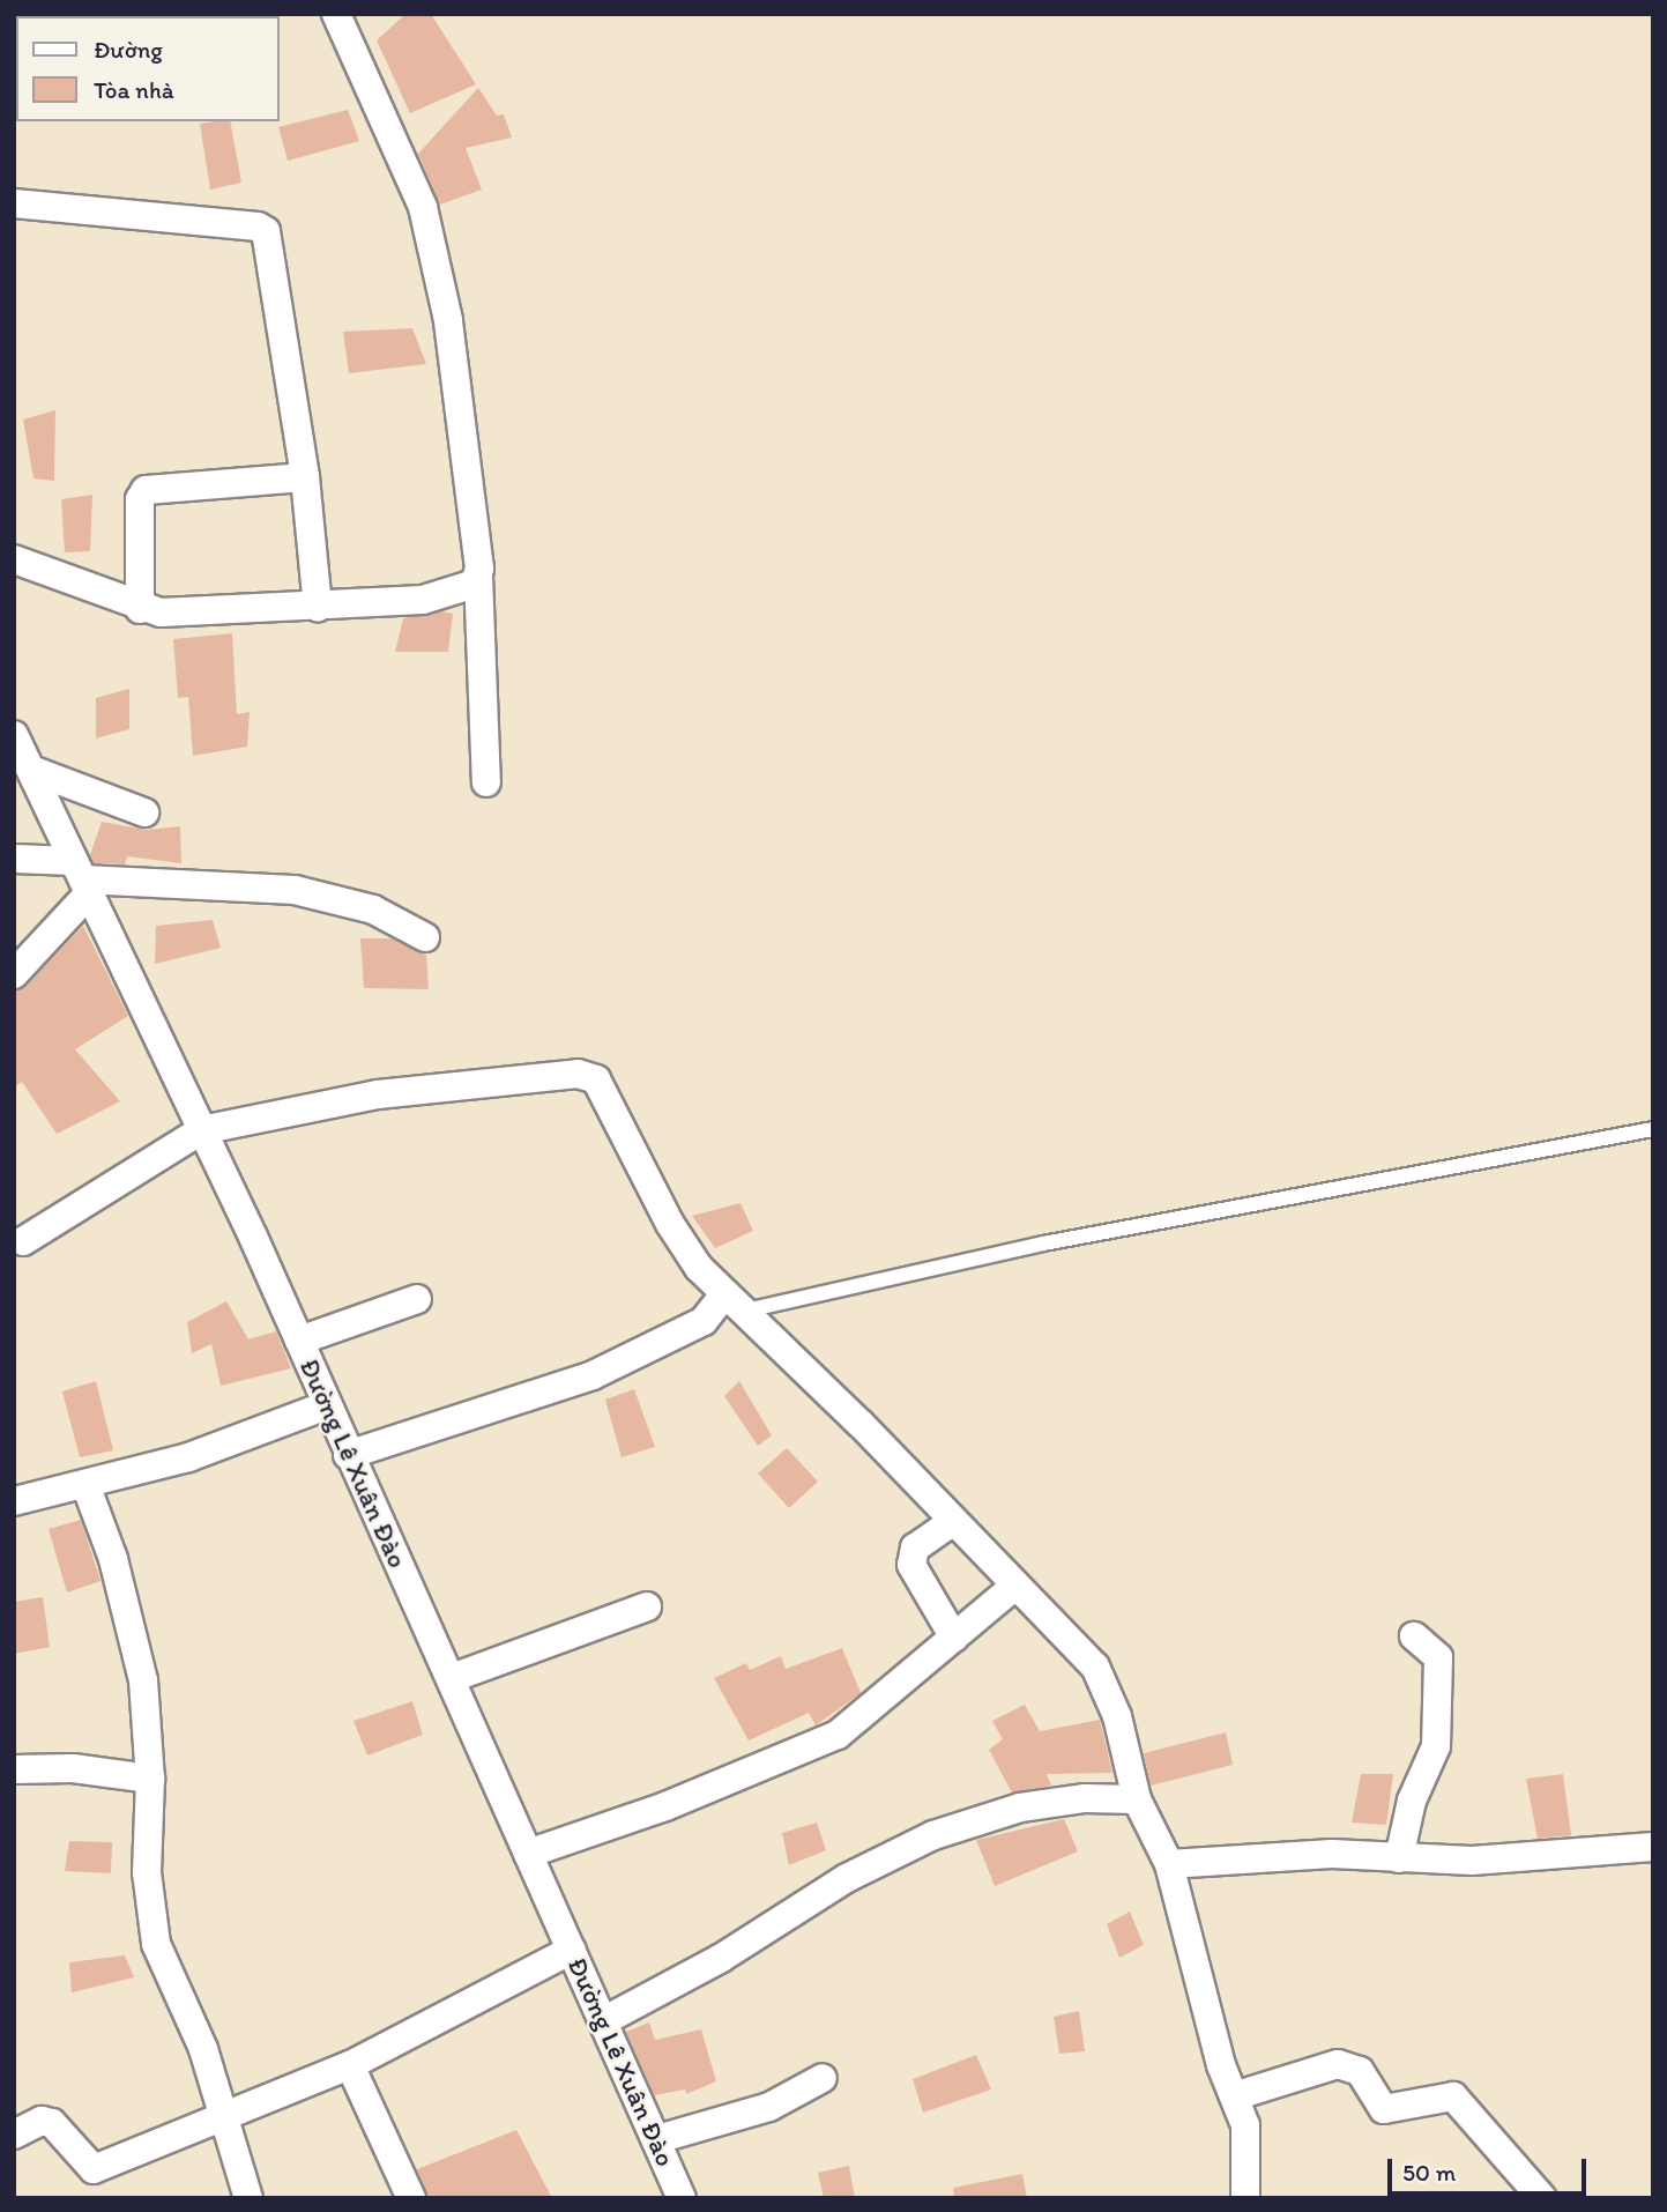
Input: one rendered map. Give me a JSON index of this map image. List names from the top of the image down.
{
  "streets": {
    "street": ["Đường Lê Xuân Đào"]
  },
  "legend": ["Đường", "Tòa nhà"],
  "scale_bar": "50 m"
}
